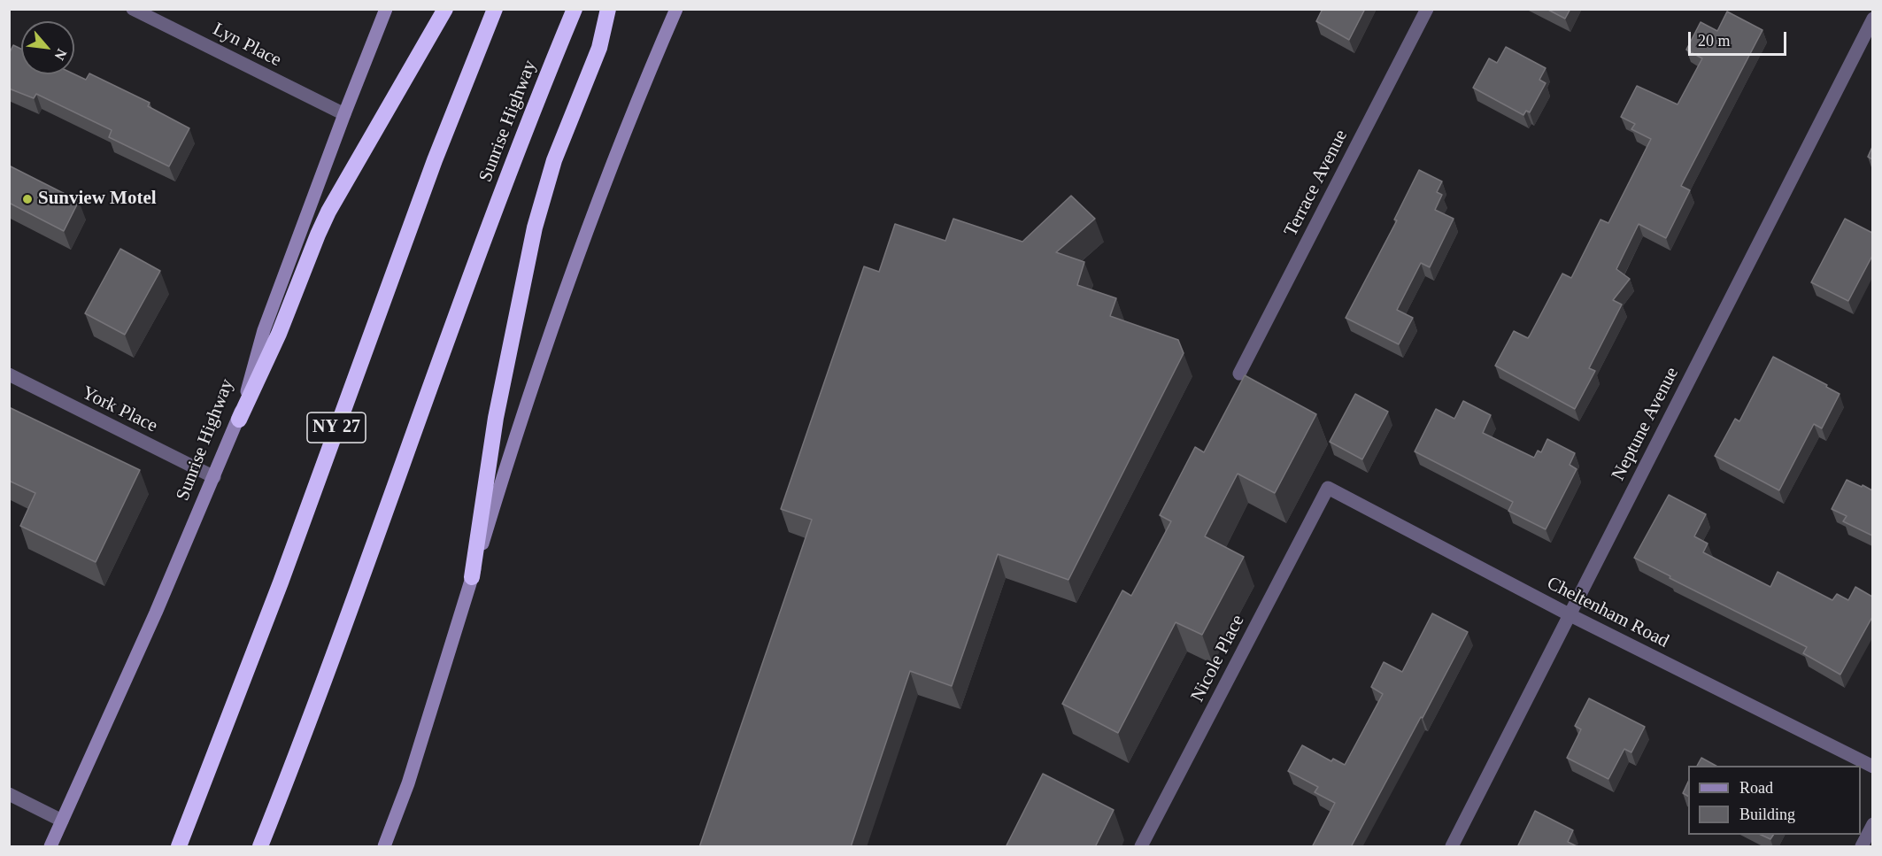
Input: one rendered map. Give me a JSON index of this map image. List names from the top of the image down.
{
  "streets": {
    "highway": ["Sunrise Highway", "NY 27"],
    "street": [
      "Lyn Place",
      "Terrace Avenue",
      "York Place",
      "Neptune Avenue",
      "Cheltenham Road",
      "Nicole Place"
    ]
  },
  "crossings": [
    ["Lyn Place", "Sunrise Highway"],
    ["Sunrise Highway", "York Place"],
    ["Neptune Avenue", "Cheltenham Road"],
    ["Cheltenham Road", "Nicole Place"]
  ],
  "places": ["Sunview Motel"],
  "legend": ["Road", "Building"],
  "scale_bar": "20 m",
  "north": "bottom right"
}
